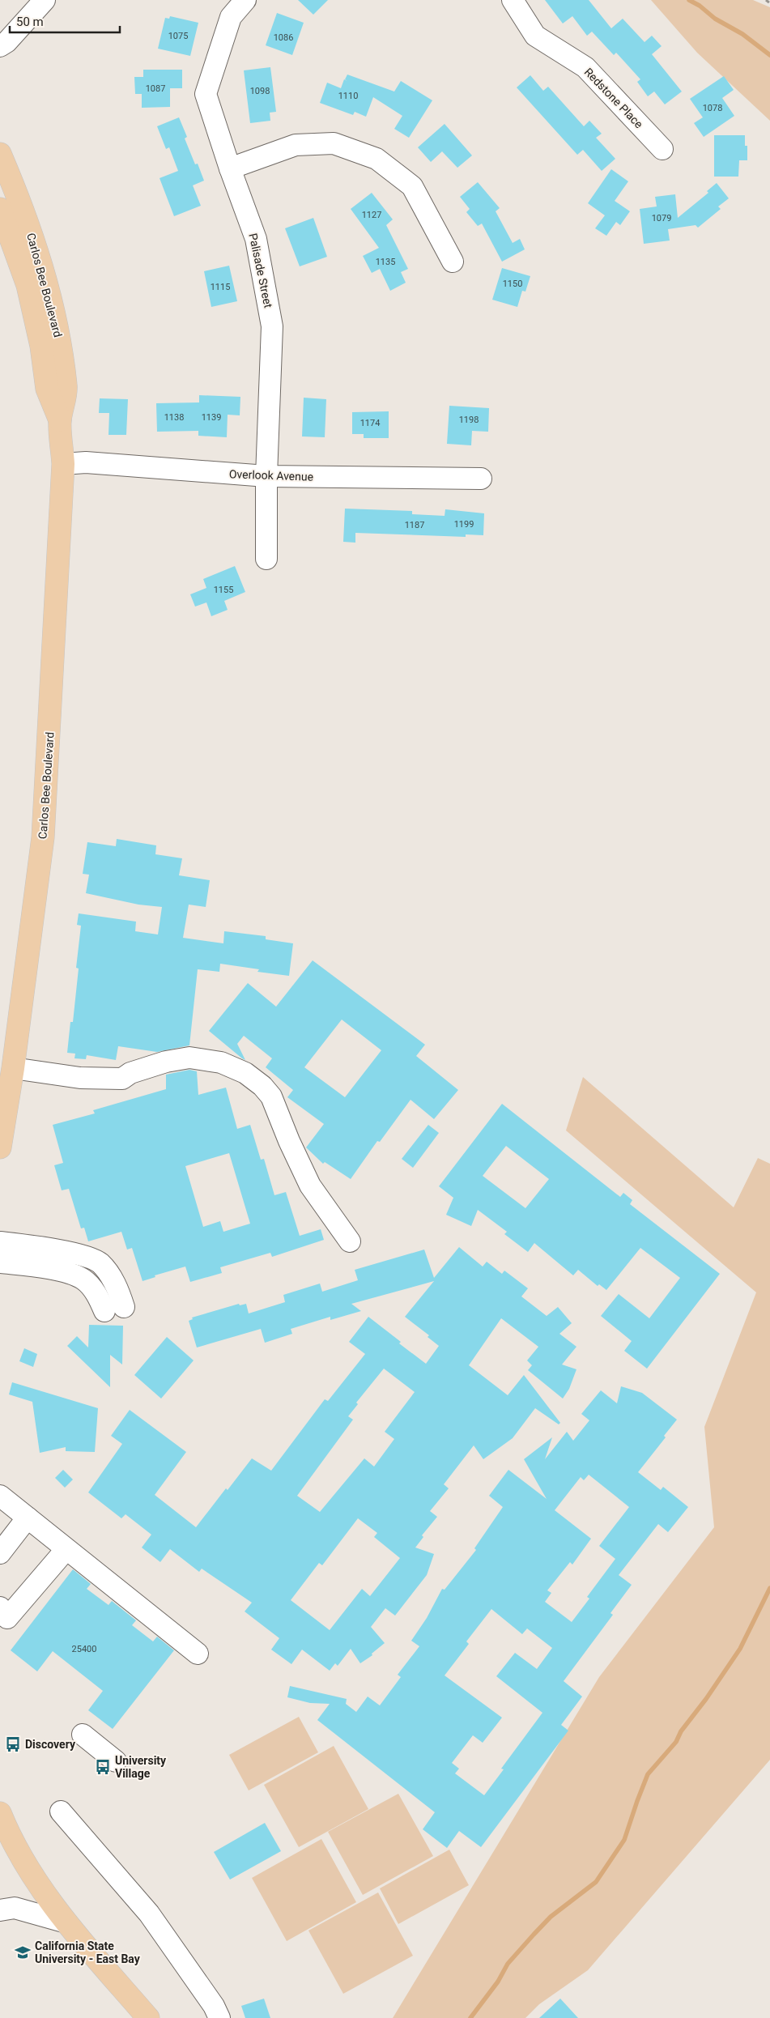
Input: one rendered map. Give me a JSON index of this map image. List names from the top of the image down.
{
  "streets": {
    "main road": ["Carlos Bee Boulevard"],
    "street": ["Redstone Place", "Palisade Street", "Overlook Avenue"]
  },
  "crossings": [
    ["Palisade Street", "Overlook Avenue"],
    ["Carlos Bee Boulevard", "Overlook Avenue"]
  ],
  "places": {
    "bus stop": ["Discovery", "University Village"],
    "school or university": ["California State University - East Bay"]
  },
  "house_numbers": [
    "1075",
    "1086",
    "1087",
    "1098",
    "1110",
    "1078",
    "1127",
    "1079",
    "1135",
    "1150",
    "1115",
    "1138",
    "1139",
    "1198",
    "1174",
    "1199",
    "1187",
    "1155",
    "25400"
  ],
  "scale_bar": "50 m"
}
